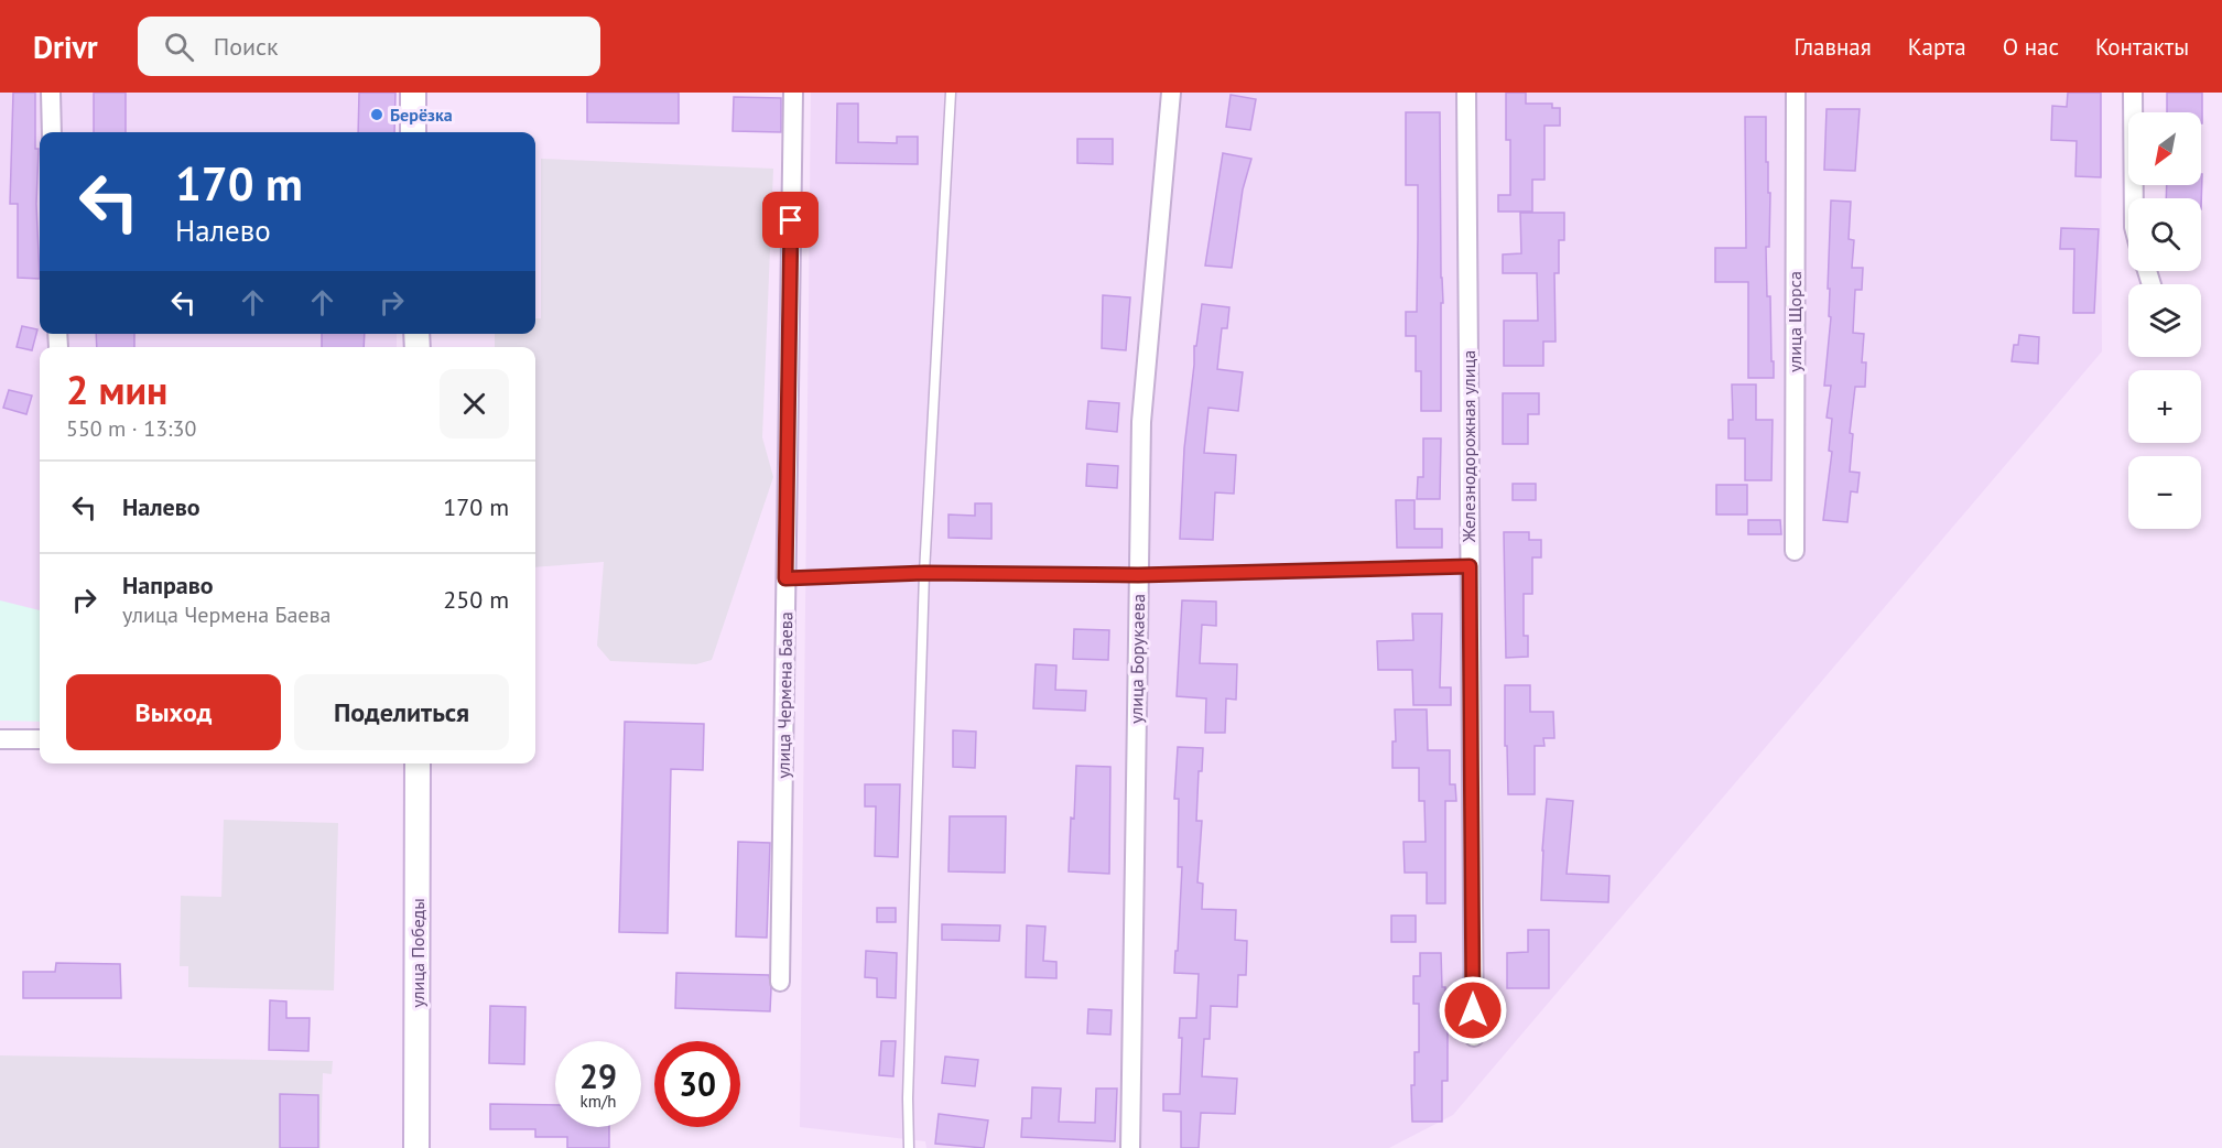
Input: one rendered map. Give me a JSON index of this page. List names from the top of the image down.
{
  "streets": {
    "main road": ["улица Победы"],
    "street": [
      "улица Щорса",
      "Железнодорожная улица",
      "улица Борукаева",
      "улица Чермена Баева"
    ]
  },
  "places": ["Берёзка"],
  "north": "bottom left",
  "page": {
    "header": "Drivr",
    "search": "Поиск",
    "nav": [
      "Главная",
      "Карта",
      "О нас",
      "Контакты"
    ],
    "map_buttons": ["+", "−"],
    "turn": ["170 m", "Налево"],
    "heading": ["2 мин", "550 m · 13:30"],
    "list": [
      {
        "name": "Налево",
        "value": "170 m"
      },
      {
        "name": "Направо",
        "note": "улица Чермена Баева",
        "value": "250 m"
      }
    ],
    "buttons": ["Выход", "Поделиться"],
    "speed": "29 km/h",
    "limit": "30"
  }
}
